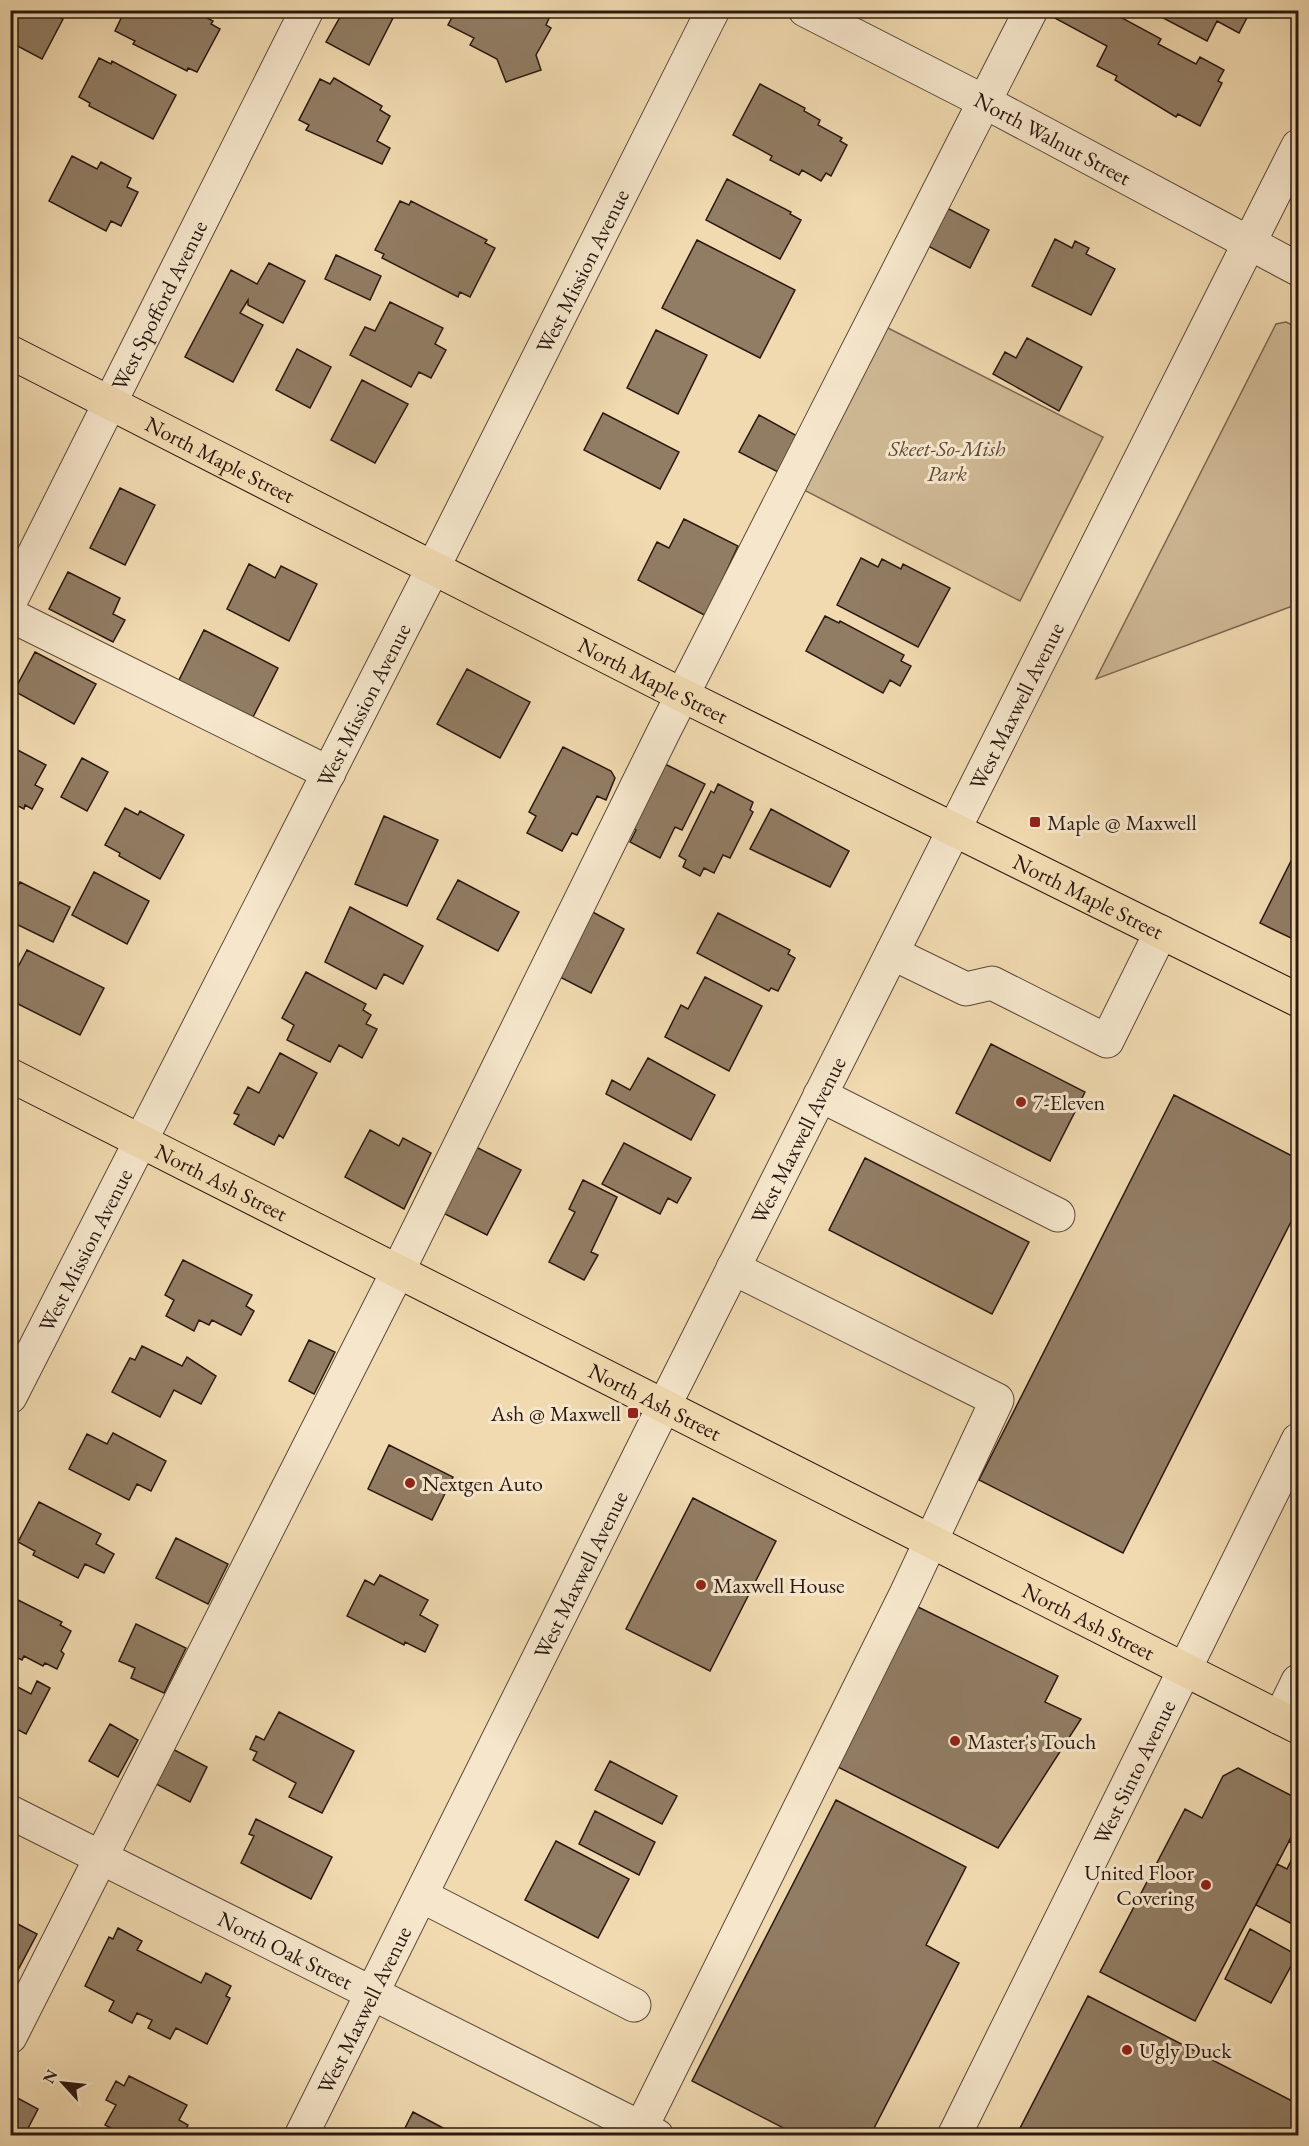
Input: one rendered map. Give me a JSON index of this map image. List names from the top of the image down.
{
  "streets": {
    "main road": ["North Maple Street", "North Ash Street"],
    "street": [
      "North Walnut Street",
      "West Mission Avenue",
      "West Spofford Avenue",
      "West Maxwell Avenue",
      "West Sinto Avenue",
      "North Oak Street"
    ]
  },
  "crossings": [
    ["North Walnut Street", "West Maxwell Avenue"],
    ["West Mission Avenue", "North Maple Street"],
    ["West Mission Avenue", "North Ash Street"],
    ["West Spofford Avenue", "North Maple Street"],
    ["North Maple Street", "West Maxwell Avenue"],
    ["West Maxwell Avenue", "North Ash Street"],
    ["West Maxwell Avenue", "North Oak Street"],
    ["North Ash Street", "West Sinto Avenue"]
  ],
  "parks": ["Skeet-So-Mish Park"],
  "places": {
    "transit": ["Maple @ Maxwell", "Ash @ Maxwell"],
    "other": [
      "7-Eleven",
      "Nextgen Auto",
      "Maxwell House",
      "Master's Touch",
      "United Floor Covering",
      "Ugly Duck"
    ]
  },
  "north": "top left"
}
